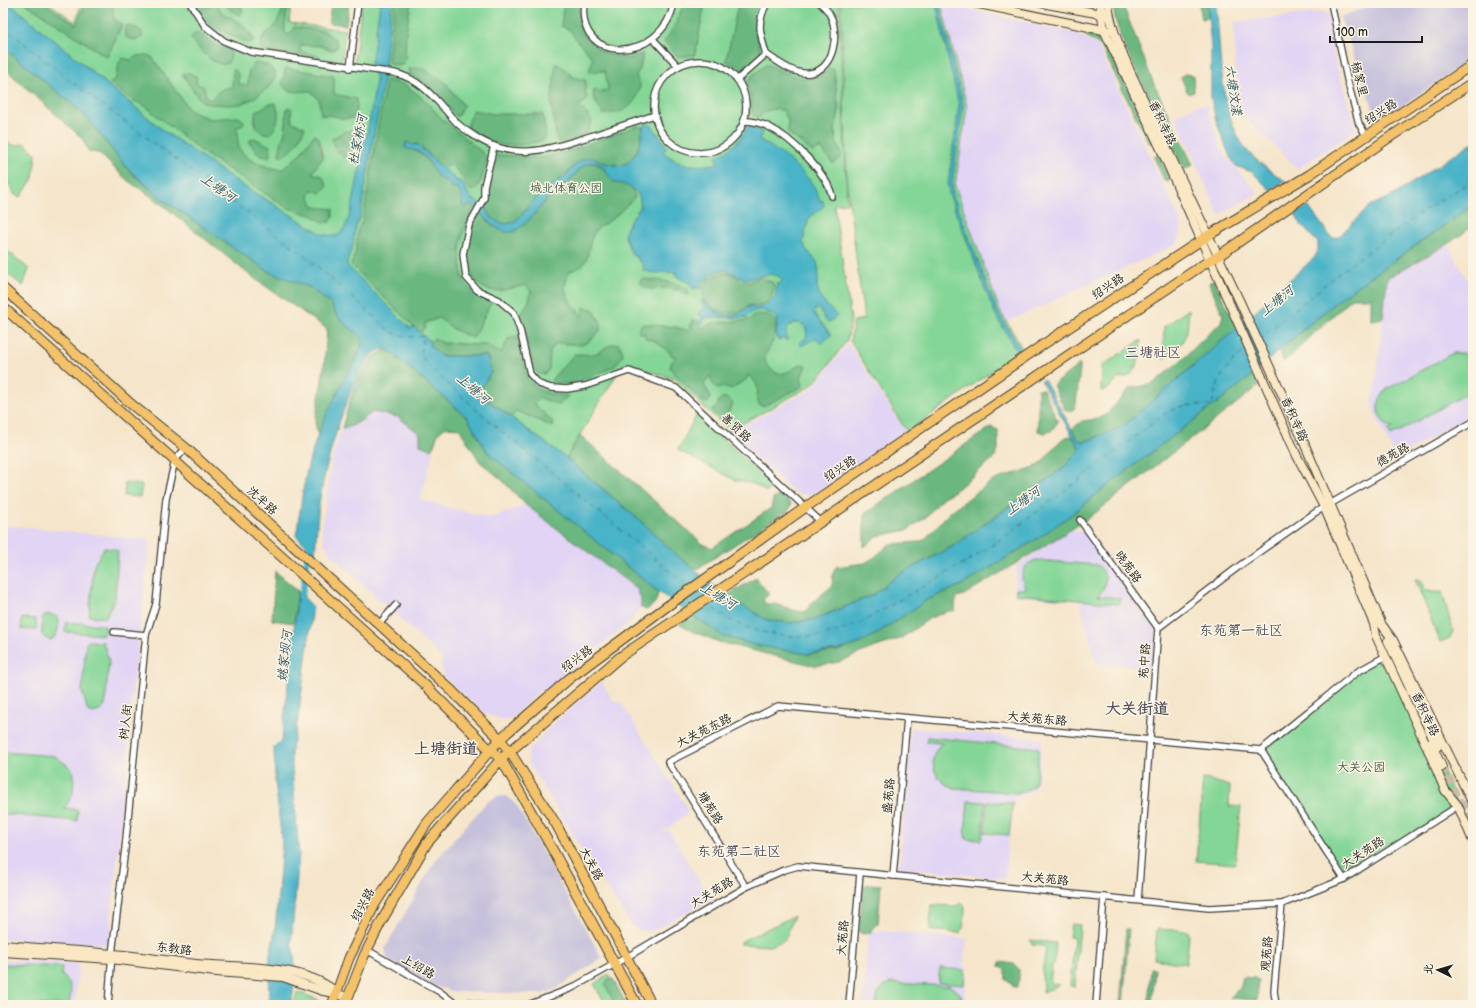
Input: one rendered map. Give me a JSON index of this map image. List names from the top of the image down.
{
  "streets": {
    "main road": [
      "绍兴路",
      "香积寺路",
      "沈半路",
      "大关苑路",
      "大关路",
      "东教路"
    ],
    "street": [
      "杨家里",
      "善贤路",
      "德苑路",
      "晓苑路",
      "苑中路",
      "大关苑东路",
      "树人街",
      "盛苑路",
      "塘苑路",
      "大苑路",
      "观苑路",
      "上绍路"
    ]
  },
  "crossings": [
    ["杨家里", "绍兴路"],
    ["绍兴路", "香积寺路"],
    ["绍兴路", "善贤路"],
    ["绍兴路", "沈半路"],
    ["绍兴路", "大关路"],
    ["绍兴路", "东教路"],
    ["绍兴路", "上绍路"],
    ["香积寺路", "德苑路"],
    ["香积寺路", "苑中路"],
    ["香积寺路", "大关苑路"],
    ["德苑路", "苑中路"],
    ["沈半路", "树人街"],
    ["沈半路", "大关路"],
    ["晓苑路", "苑中路"],
    ["苑中路", "大关苑东路"],
    ["苑中路", "大关苑路"],
    ["大关苑东路", "盛苑路"],
    ["大关苑东路", "塘苑路"],
    ["树人街", "东教路"],
    ["盛苑路", "大关苑路"],
    ["塘苑路", "大关苑路"],
    ["大关苑路", "大关路"],
    ["大关苑路", "大苑路"],
    ["大关苑路", "观苑路"]
  ],
  "districts": [
    "三塘社区",
    "东苑第一社区",
    "大关街道",
    "上塘街道",
    "东苑第二社区"
  ],
  "water": [
    "六塘汶漾",
    "杜家桥河",
    "上塘河",
    "姚家坝河"
  ],
  "parks": ["城北体育公园", "大关公园"],
  "scale_bar": "100 m",
  "north": "left"
}
